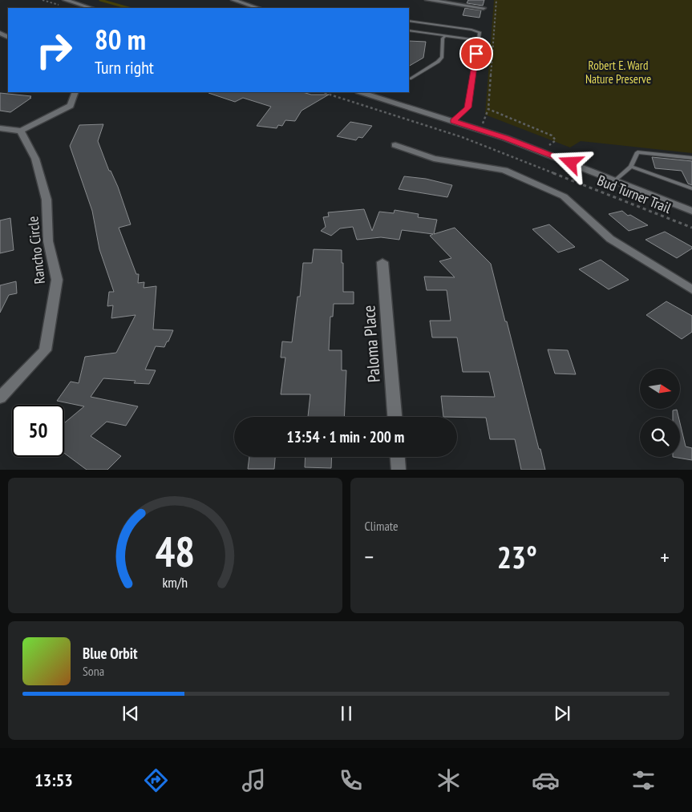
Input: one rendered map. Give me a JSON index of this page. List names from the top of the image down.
{
  "streets": {
    "street": ["Rancho Circle", "Paloma Place"],
    "path": ["Bud Turner Trail"]
  },
  "parks": ["Robert E. Ward Nature Preserve"],
  "north": "right",
  "page": {
    "turn": ["80 m", "Turn right"],
    "limit": "50",
    "trip": "13:54 · 1 min · 200 m",
    "tile": "Climate",
    "heat": ["−", "23°", "+"],
    "song": ["Blue Orbit", "Sona"],
    "tabs": "13:53",
    "gauge": ["48", "km/h"]
  }
}
